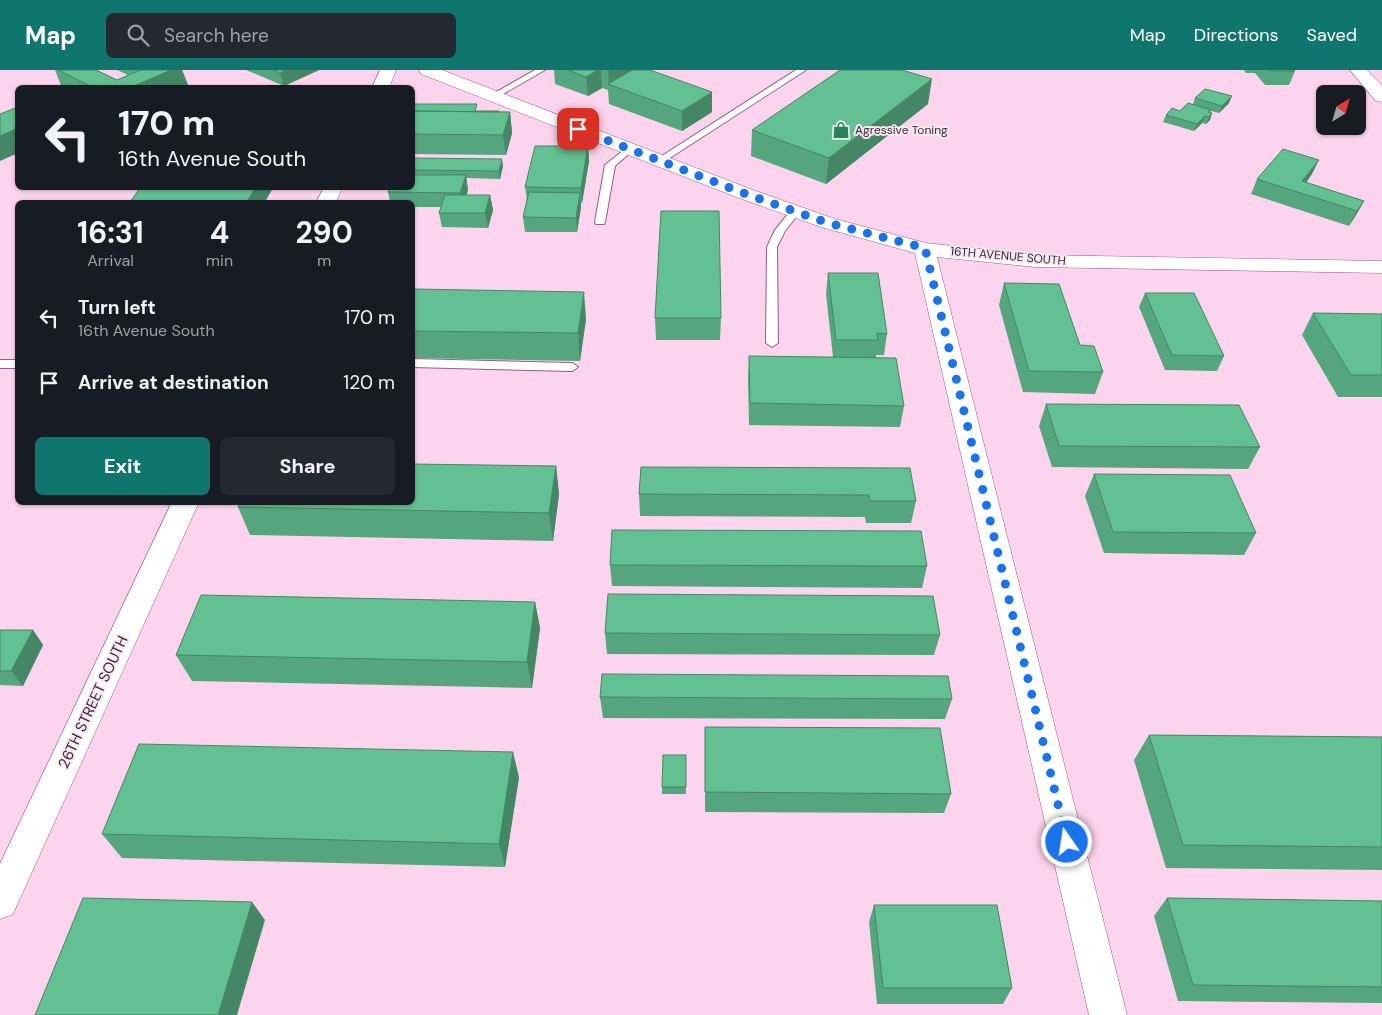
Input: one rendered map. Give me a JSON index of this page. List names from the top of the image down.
{
  "streets": {
    "street": ["16TH AVENUE SOUTH", "26TH STREET SOUTH"]
  },
  "places": {
    "shop": ["Agressive Toning"]
  },
  "north": "top right",
  "page": {
    "header": "Map",
    "search": "Search here",
    "nav": ["Map", "Directions", "Saved"],
    "turn": ["170 m", "16th Avenue South"],
    "eta": [
      "16:31",
      "Arrival",
      "4",
      "min",
      "290",
      "m"
    ],
    "list": [
      {
        "name": "Turn left",
        "note": "16th Avenue South",
        "value": "170 m"
      },
      {
        "name": "Arrive at destination",
        "value": "120 m"
      }
    ],
    "buttons": ["Exit", "Share"]
  }
}
